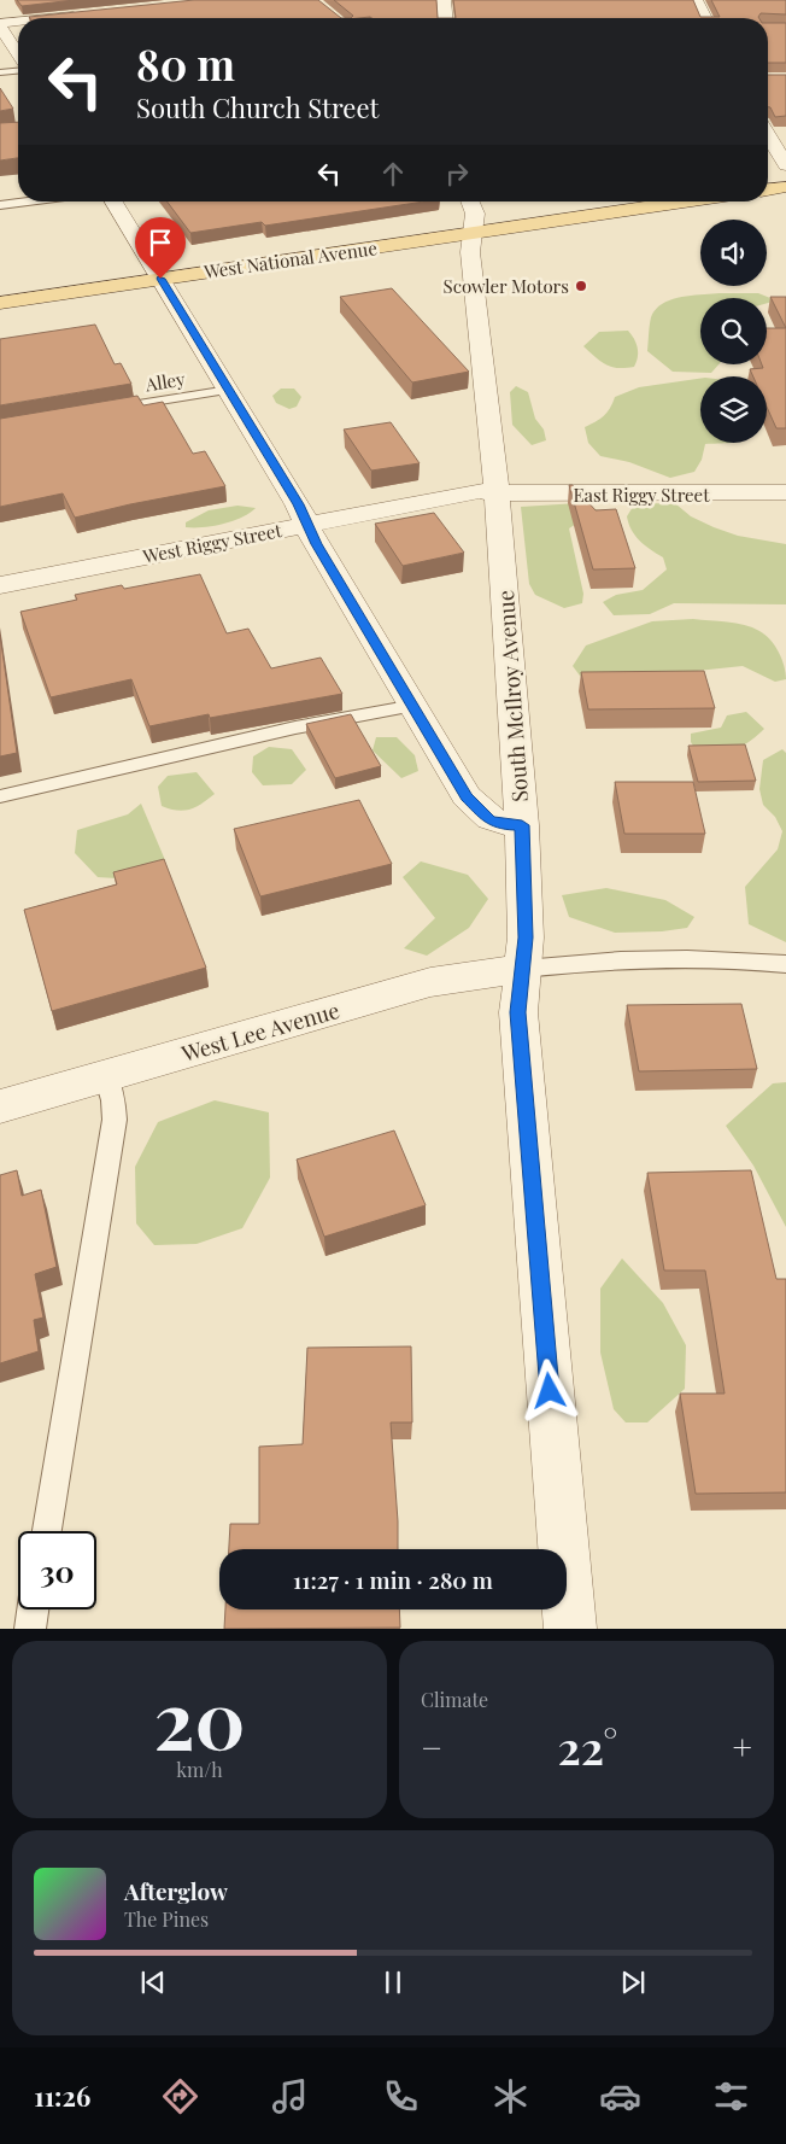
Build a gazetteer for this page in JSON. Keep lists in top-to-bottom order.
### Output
{
  "streets": {
    "main road": ["West National Avenue"],
    "street": [
      "East Riggy Street",
      "West Riggy Street",
      "South McIlroy Avenue",
      "West Lee Avenue"
    ],
    "lane": ["Alley"]
  },
  "crossings": [
    ["West National Avenue", "South McIlroy Avenue"],
    ["East Riggy Street", "West Riggy Street"],
    ["East Riggy Street", "South McIlroy Avenue"],
    ["West Riggy Street", "South McIlroy Avenue"],
    ["South McIlroy Avenue", "West Lee Avenue"]
  ],
  "places": ["Scowler Motors"],
  "page": {
    "turn": ["80 m", "South Church Street"],
    "limit": "30",
    "trip": "11:27 · 1 min · 280 m",
    "tile": [
      ["20", "km/h"],
      "Climate"
    ],
    "heat": ["−", "22°", "+"],
    "song": ["Afterglow", "The Pines"],
    "tabs": "11:26"
  }
}
